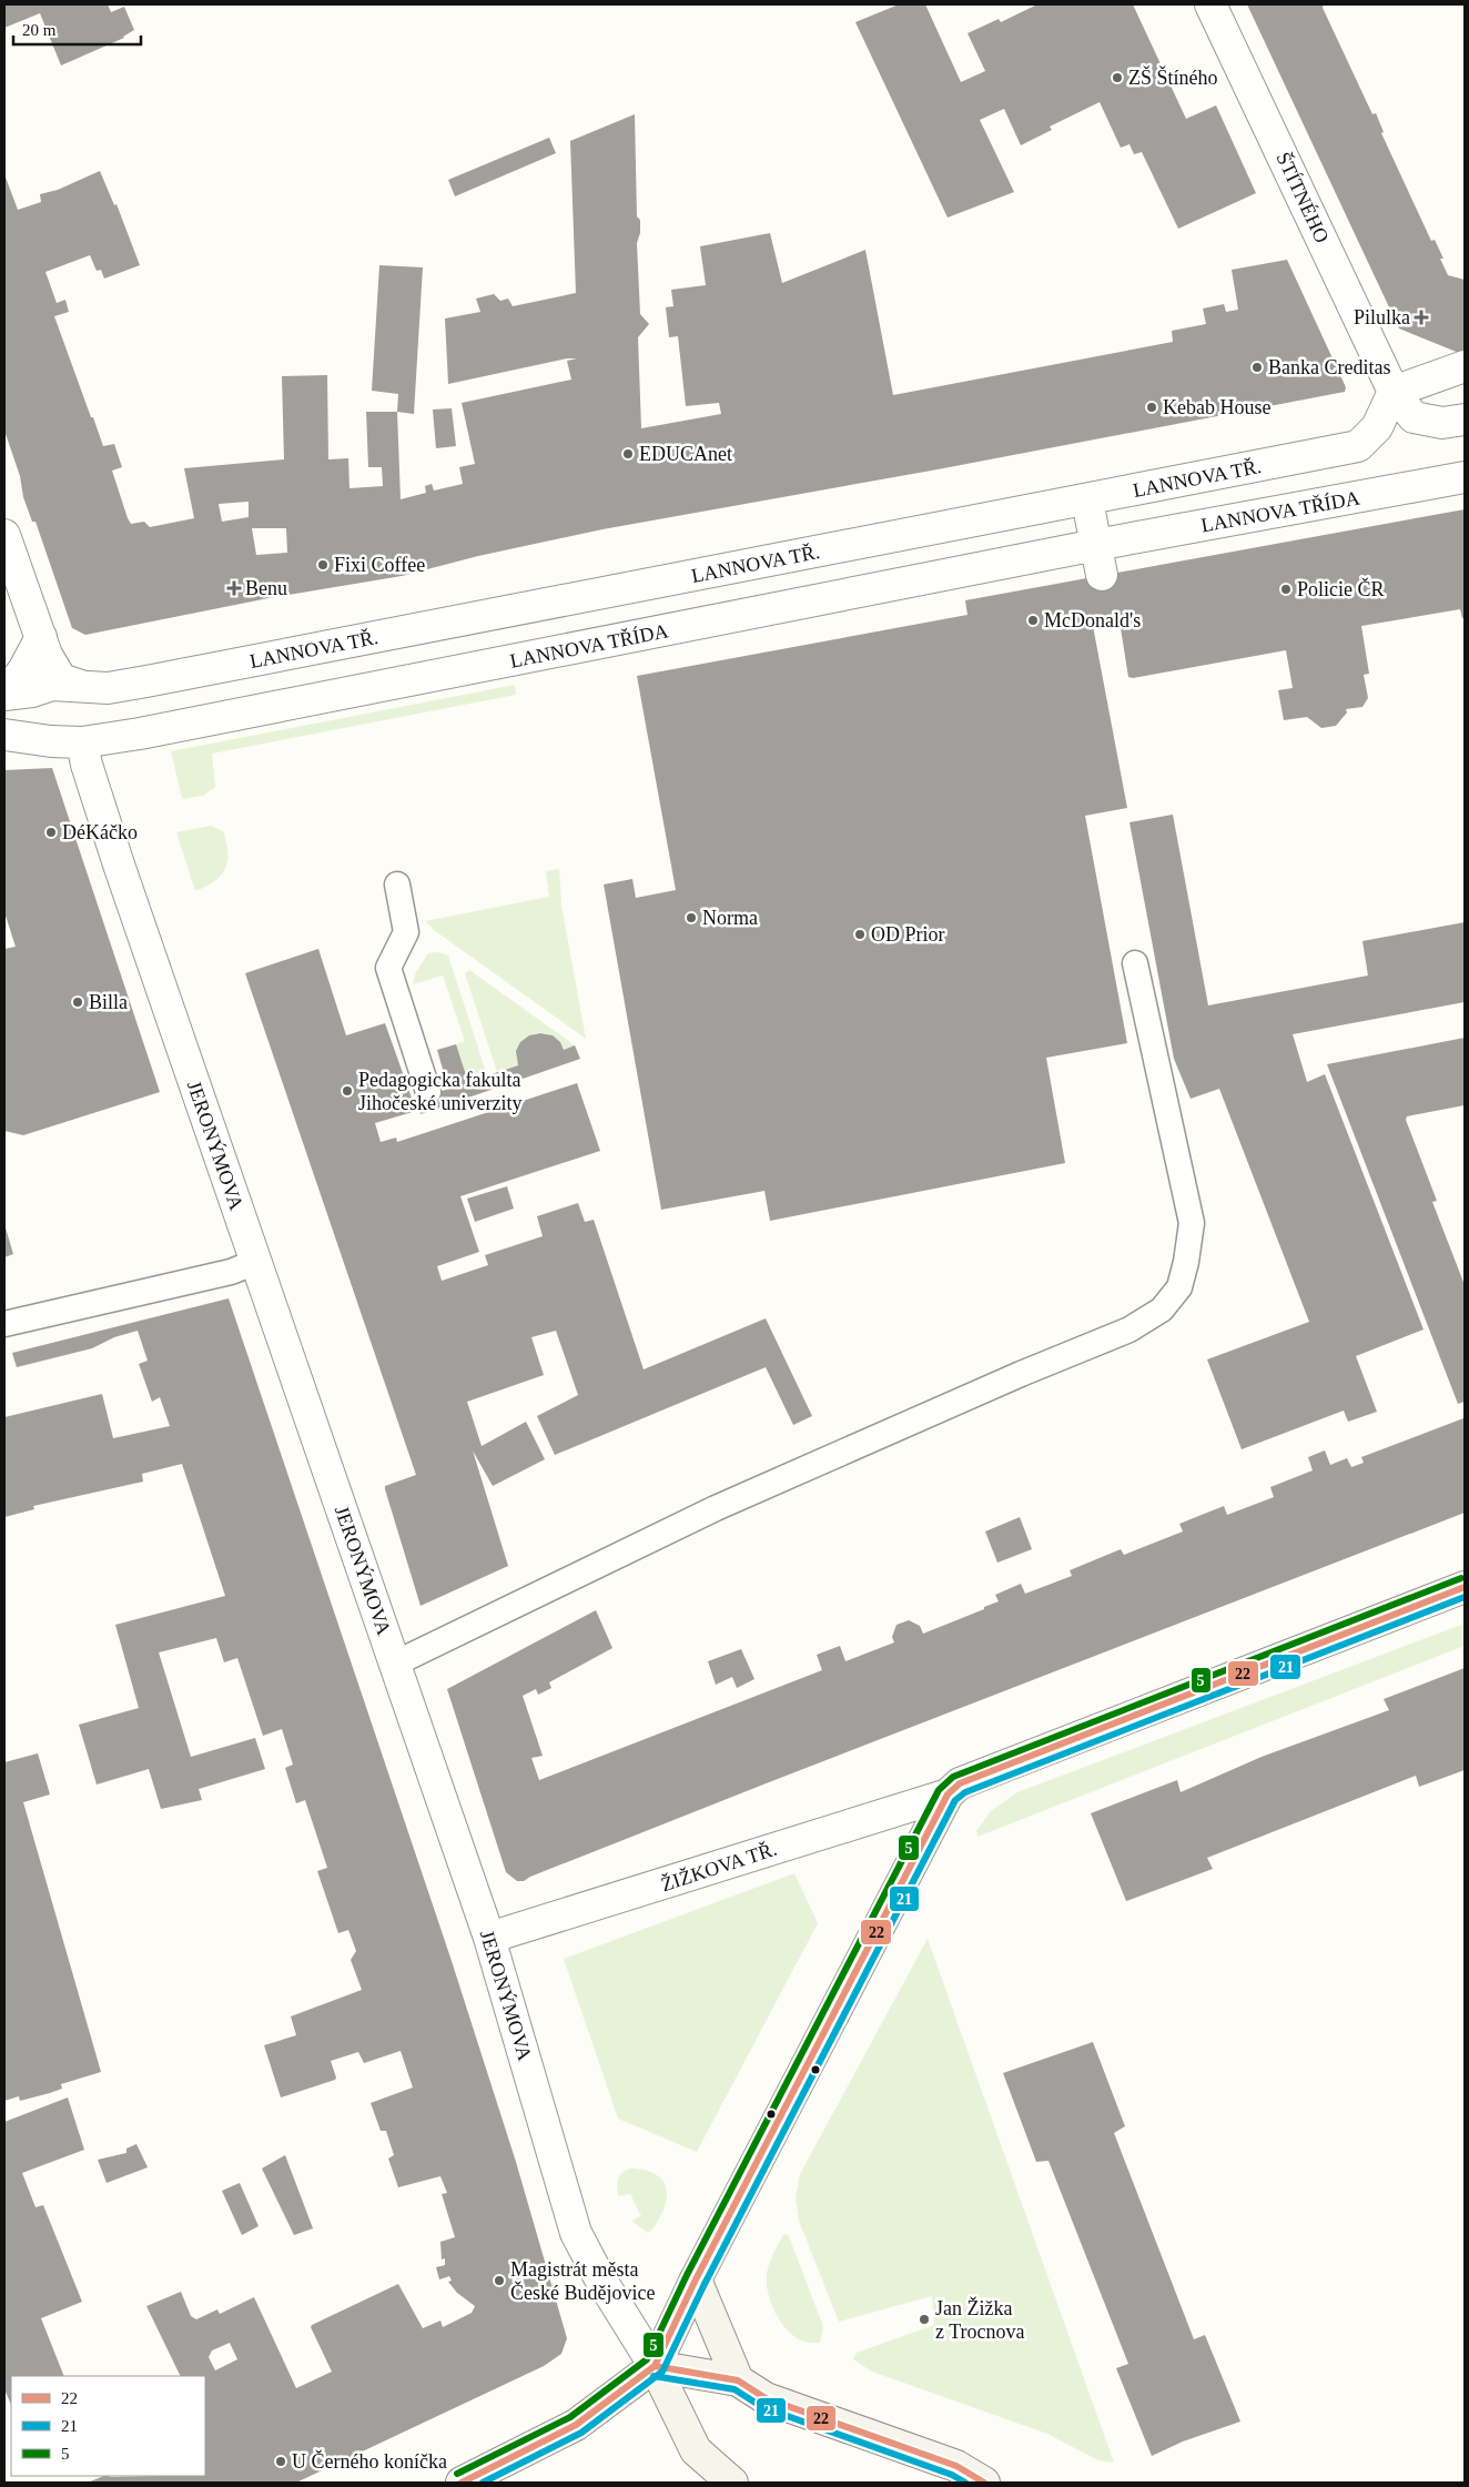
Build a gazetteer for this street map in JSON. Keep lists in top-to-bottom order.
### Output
{
  "streets": {
    "street": [
      "ŠTÍTNÉHO",
      "LANNOVA TŘ.",
      "LANNOVA TŘÍDA",
      "JERONÝMOVA",
      "ŽIŽKOVA TŘ."
    ]
  },
  "crossings": [
    ["ŠTÍTNÉHO", "LANNOVA TŘ."],
    ["LANNOVA TŘÍDA", "JERONÝMOVA"],
    ["JERONÝMOVA", "ŽIŽKOVA TŘ."]
  ],
  "places": {
    "other": [
      "ZŠ Štíného",
      "Banka Creditas",
      "Kebab House",
      "EDUCAnet",
      "Fixi Coffee",
      "Policie ČR",
      "McDonald's",
      "DéKáčko",
      "Norma",
      "OD Prior",
      "Billa",
      "Pedagogicka fakulta Jihočeské univerzity",
      "Magistrát města České Budějovice",
      "Jan Žižka z Trocnova",
      "U Černého koníčka"
    ],
    "health": ["Pilulka", "Benu"]
  },
  "lines": ["transit line 5", "transit line 22", "transit line 21"],
  "legend": ["22", "21", "5"],
  "scale_bar": "20 m"
}
